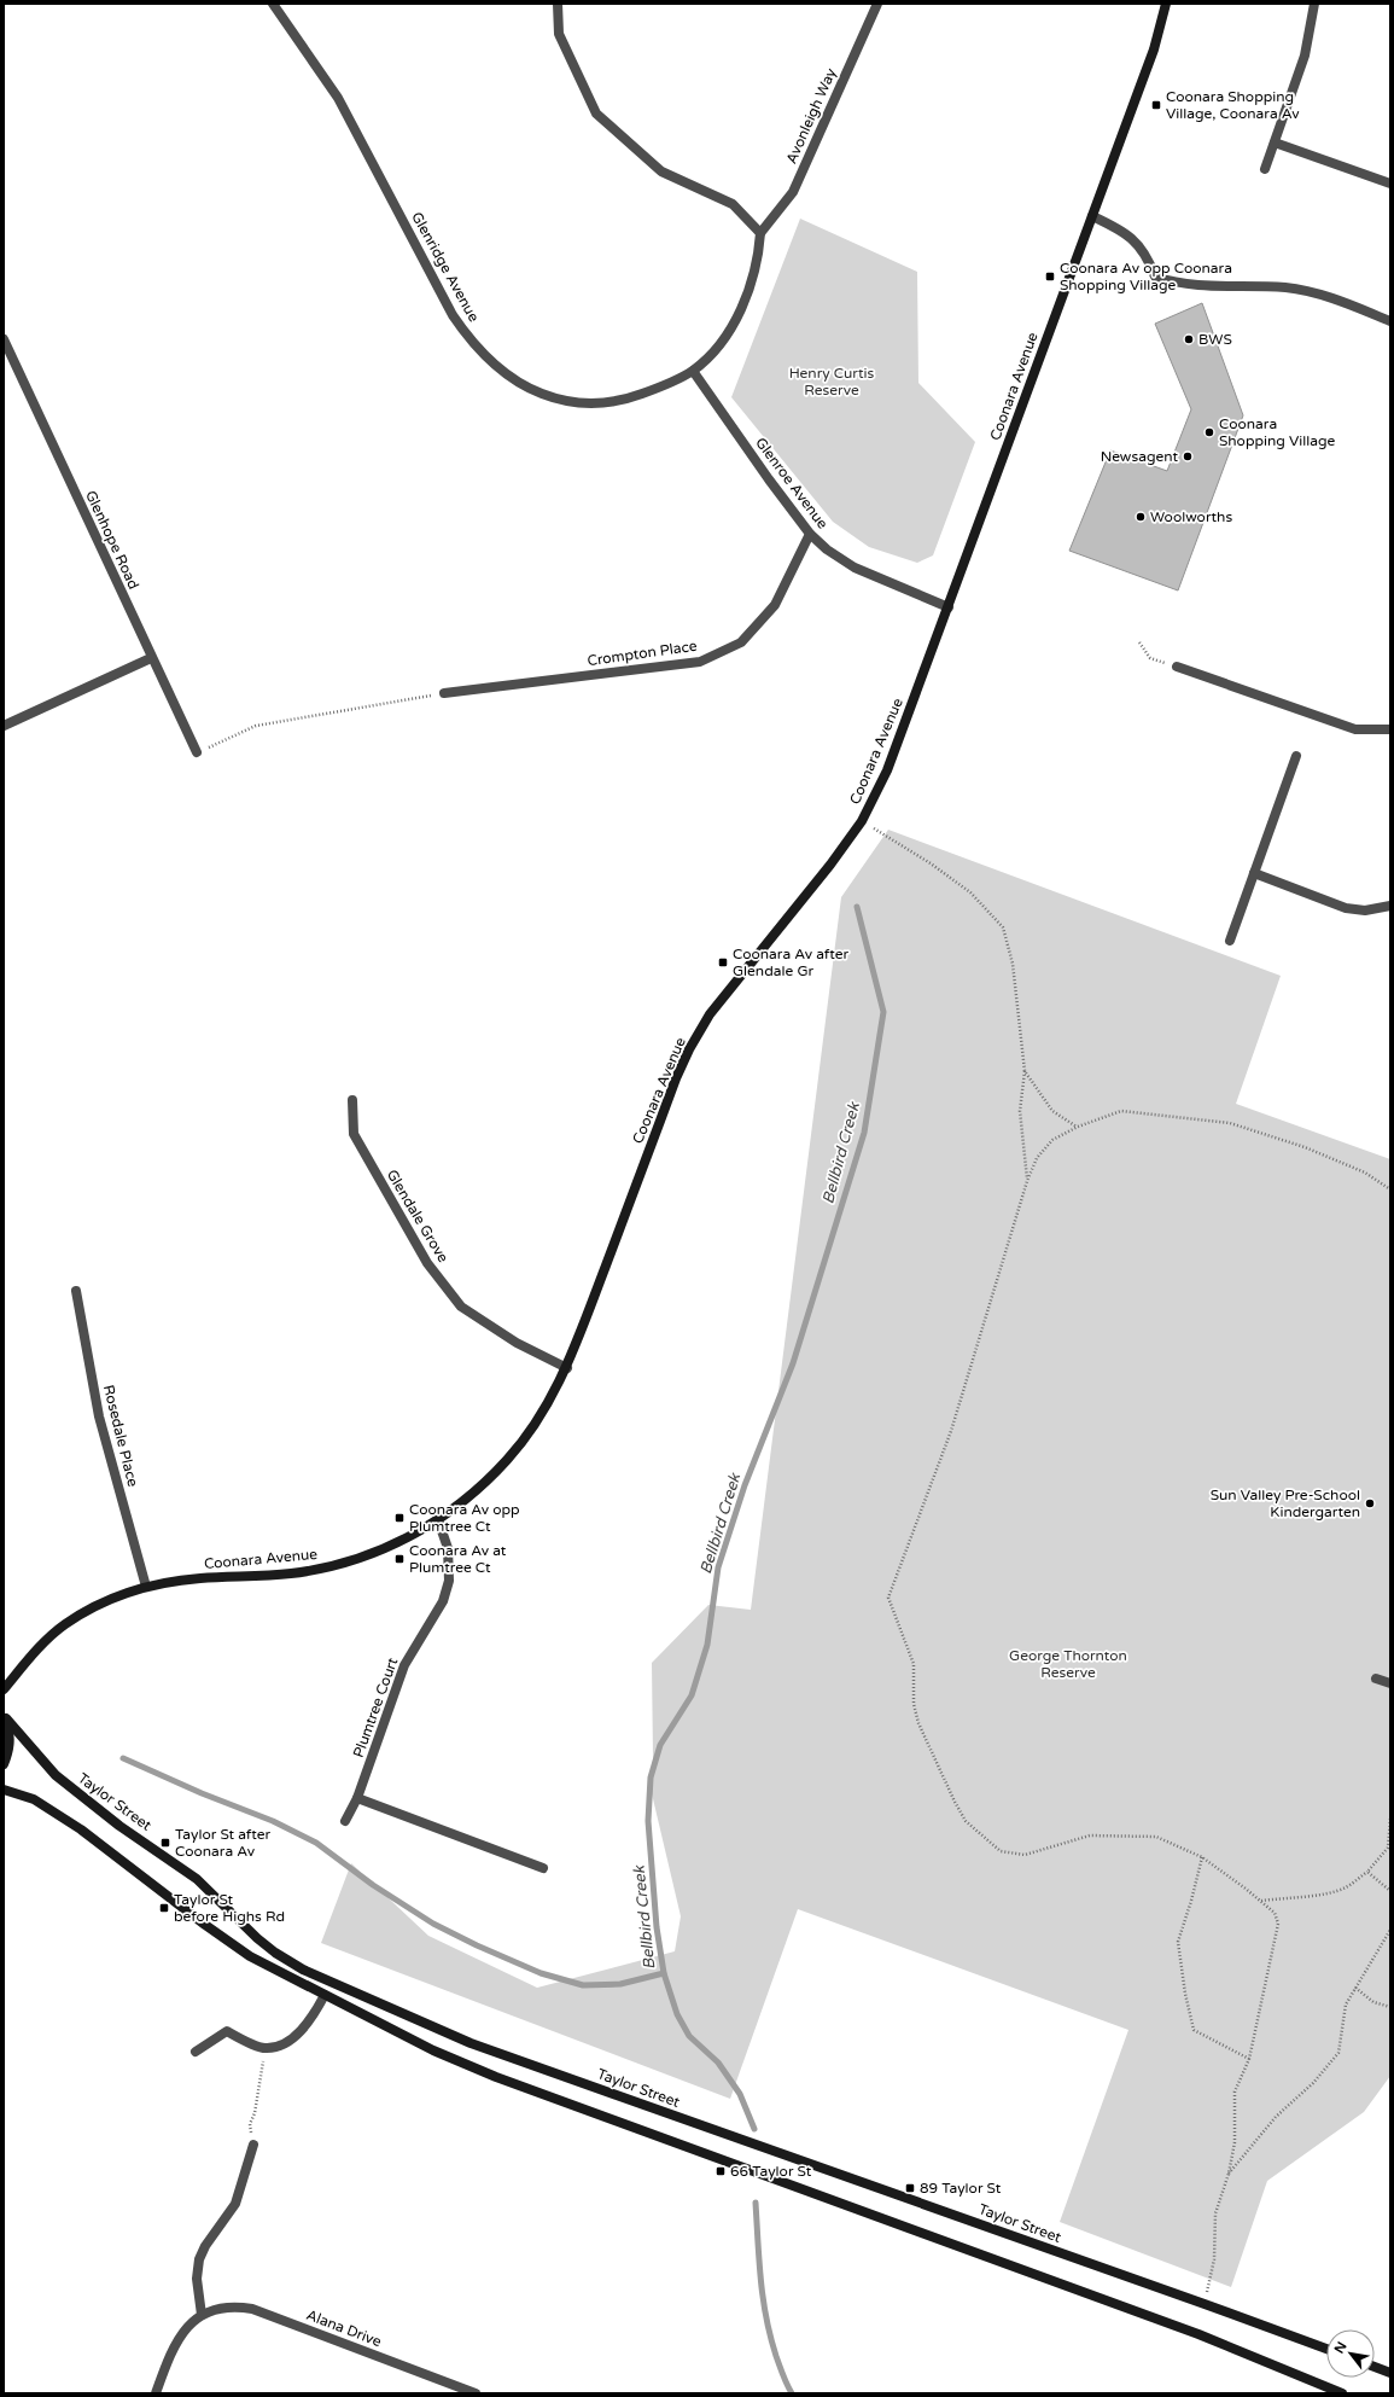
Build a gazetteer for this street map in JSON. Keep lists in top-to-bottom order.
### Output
{
  "streets": {
    "street": [
      "Avonleigh Way",
      "Glenridge Avenue",
      "Coonara Avenue",
      "Glenroe Avenue",
      "Glenhope Road",
      "Crompton Place",
      "Glendale Grove",
      "Rosedale Place",
      "Plumtree Court",
      "Taylor Street",
      "Alana Drive"
    ]
  },
  "crossings": [
    ["Avonleigh Way", "Glenridge Avenue"],
    ["Glenridge Avenue", "Glenroe Avenue"],
    ["Coonara Avenue", "Glenroe Avenue"],
    ["Coonara Avenue", "Glendale Grove"],
    ["Coonara Avenue", "Rosedale Place"],
    ["Coonara Avenue", "Plumtree Court"],
    ["Glenroe Avenue", "Crompton Place"]
  ],
  "water": ["Bellbird Creek"],
  "parks": ["Henry Curtis Reserve", "George Thornton Reserve"],
  "places": {
    "transit": [
      "Coonara Shopping Village, Coonara Av",
      "Coonara Av opp Coonara Shopping Village",
      "Coonara Av after Glendale Gr",
      "Coonara Av opp Plumtree Ct",
      "Coonara Av at Plumtree Ct",
      "Taylor St after Coonara Av",
      "Taylor St before Highs Rd",
      "66 Taylor St",
      "89 Taylor St"
    ],
    "other": [
      "BWS",
      "Coonara Shopping Village",
      "Newsagent",
      "Woolworths",
      "Sun Valley Pre-School Kindergarten"
    ]
  },
  "north": "top left"
}
